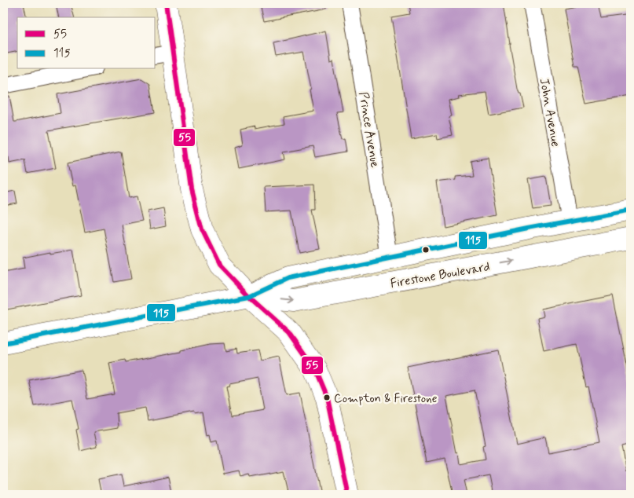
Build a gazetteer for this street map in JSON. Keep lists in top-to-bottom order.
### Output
{
  "streets": {
    "main road": ["Firestone Boulevard"],
    "street": ["John Avenue", "Prince Avenue"]
  },
  "crossings": [
    ["John Avenue", "Firestone Boulevard"],
    ["Prince Avenue", "Firestone Boulevard"]
  ],
  "places": ["Compton & Firestone"],
  "lines": ["transit line 55", "transit line 115"],
  "legend": ["55", "115"]
}
